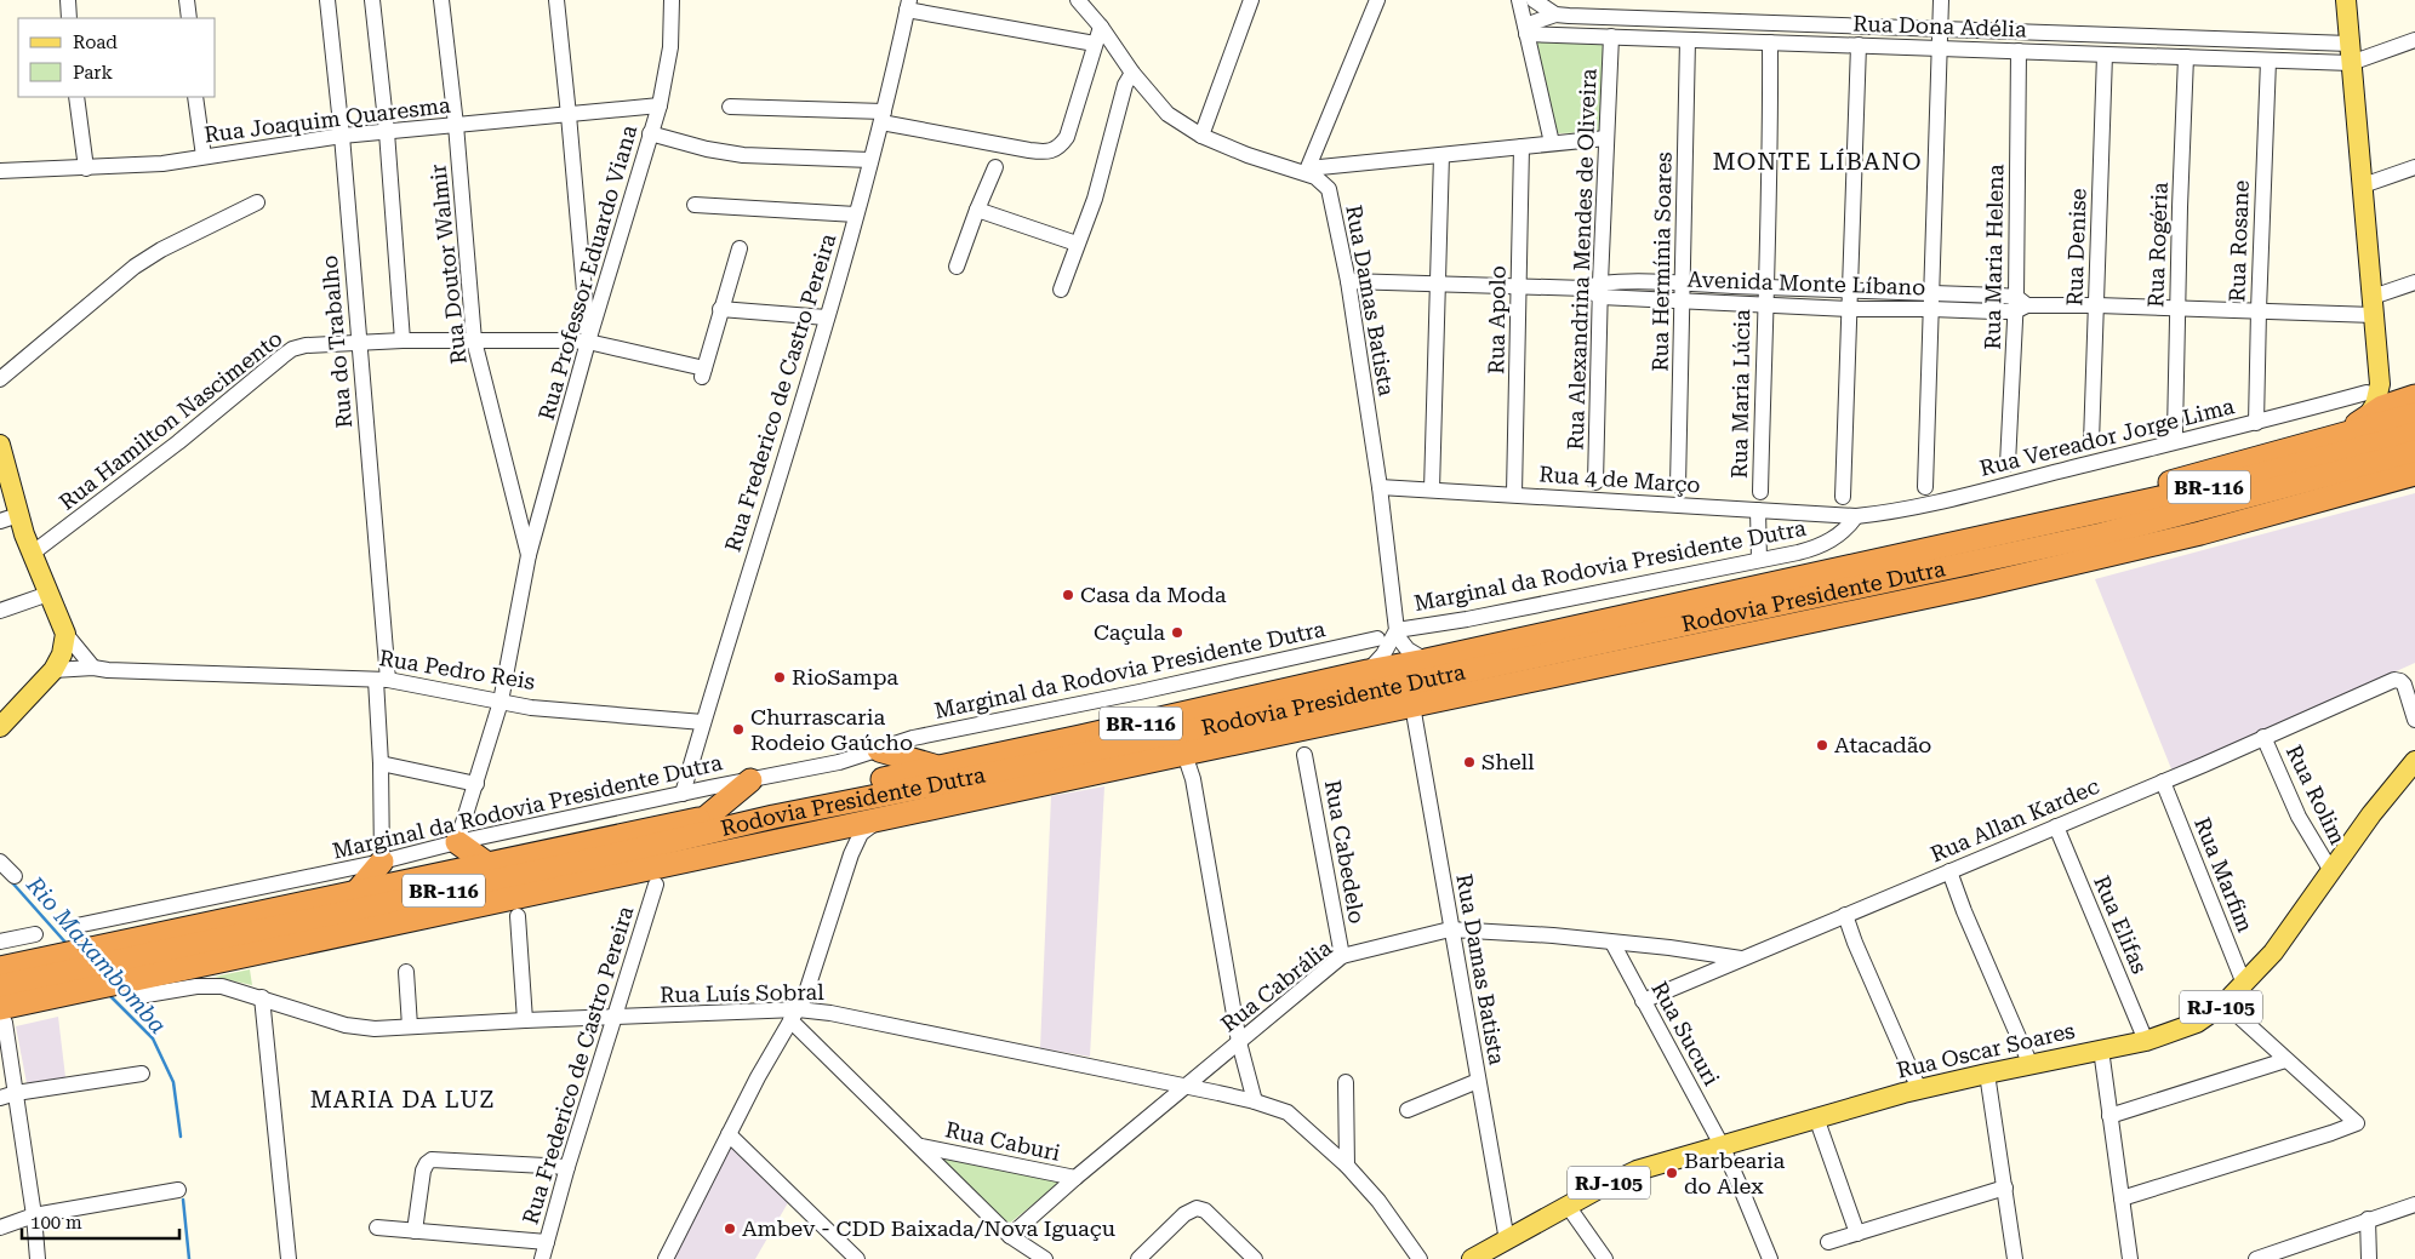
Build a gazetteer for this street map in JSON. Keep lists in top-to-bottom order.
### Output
{
  "streets": {
    "highway": ["BR-116", "Rodovia Presidente Dutra"],
    "main road": ["RJ-105", "Rua Oscar Soares"],
    "street": [
      "Rua Dona Adélia",
      "Rua Joaquim Quaresma",
      "Rua Rosane",
      "Rua Rogéria",
      "Rua Denise",
      "Rua Maria Helena",
      "Rua Alexandrina Mendes de Oliveira",
      "Rua Hermínia Soares",
      "Rua Doutor Walmir",
      "Rua Professor Eduardo Viana",
      "Avenida Monte Líbano",
      "Rua Damas Batista",
      "Rua Apolo",
      "Rua do Trabalho",
      "Rua Frederico de Castro Pereira",
      "Rua Maria Lúcia",
      "Rua Hamilton Nascimento",
      "Rua Vereador Jorge Lima",
      "Rua 4 de Março",
      "Marginal da Rodovia Presidente Dutra",
      "Rua Pedro Reis",
      "Rua Rolim",
      "Rua Allan Kardec",
      "Rua Cabedelo",
      "Rua Marfim",
      "Rua Elifas",
      "Rua Cabrália",
      "Rua Luís Sobral",
      "Rua Sucuri",
      "Rua Caburi"
    ]
  },
  "crossings": [
    ["Rua Dona Adélia", "Rua Rosane"],
    ["Rua Dona Adélia", "Rua Rogéria"],
    ["Rua Dona Adélia", "Rua Denise"],
    ["Rua Dona Adélia", "Rua Maria Helena"],
    ["Rua Dona Adélia", "Rua Alexandrina Mendes de Oliveira"],
    ["Rua Dona Adélia", "Rua Hermínia Soares"],
    ["Rua Dona Adélia", "Rua Maria Lúcia"],
    ["Rua Joaquim Quaresma", "Rua Doutor Walmir"],
    ["Rua Joaquim Quaresma", "Rua Professor Eduardo Viana"],
    ["Rua Joaquim Quaresma", "Rua do Trabalho"],
    ["Rua Rosane", "Avenida Monte Líbano"],
    ["Rua Rosane", "Rua Vereador Jorge Lima"],
    ["Rua Rogéria", "Avenida Monte Líbano"],
    ["Rua Denise", "Avenida Monte Líbano"],
    ["Rua Maria Helena", "Avenida Monte Líbano"],
    ["Rua Alexandrina Mendes de Oliveira", "Avenida Monte Líbano"],
    ["Rua Hermínia Soares", "Avenida Monte Líbano"],
    ["Rua Doutor Walmir", "Rua Professor Eduardo Viana"],
    ["Rua Doutor Walmir", "Rua Hamilton Nascimento"],
    ["Rua Professor Eduardo Viana", "Rua Hamilton Nascimento"],
    ["Rua Professor Eduardo Viana", "Marginal da Rodovia Presidente Dutra"],
    ["Rua Professor Eduardo Viana", "Rua Pedro Reis"],
    ["Avenida Monte Líbano", "Rua Damas Batista"],
    ["Avenida Monte Líbano", "Rua Apolo"],
    ["Avenida Monte Líbano", "Rua Maria Lúcia"],
    ["Rua Damas Batista", "Rua 4 de Março"],
    ["Rua Damas Batista", "BR-116"],
    ["Rua Damas Batista", "Marginal da Rodovia Presidente Dutra"],
    ["Rua Damas Batista", "Rua Cabrália"],
    ["Rua Damas Batista", "Rua Oscar Soares"],
    ["Rua Apolo", "Rua 4 de Março"],
    ["Rua do Trabalho", "Rua Hamilton Nascimento"],
    ["Rua do Trabalho", "Marginal da Rodovia Presidente Dutra"],
    ["Rua do Trabalho", "Rua Pedro Reis"],
    ["Rua Frederico de Castro Pereira", "Marginal da Rodovia Presidente Dutra"],
    ["Rua Frederico de Castro Pereira", "Rua Pedro Reis"],
    ["Rua Frederico de Castro Pereira", "Rua Luís Sobral"],
    ["Rua Maria Lúcia", "Rua 4 de Março"],
    ["Rua Maria Lúcia", "Marginal da Rodovia Presidente Dutra"],
    ["Rua Vereador Jorge Lima", "Rua 4 de Março"],
    ["Rua Vereador Jorge Lima", "Marginal da Rodovia Presidente Dutra"],
    ["Rua 4 de Março", "Marginal da Rodovia Presidente Dutra"],
    ["BR-116", "Rodovia Presidente Dutra"],
    ["Rua Rolim", "Rua Allan Kardec"],
    ["Rua Rolim", "Rua Oscar Soares"],
    ["Rua Allan Kardec", "Rua Marfim"],
    ["Rua Allan Kardec", "Rua Elifas"],
    ["Rua Allan Kardec", "Rua Cabrália"],
    ["Rua Allan Kardec", "Rua Sucuri"],
    ["Rua Cabedelo", "Rua Cabrália"],
    ["Rua Marfim", "Rua Oscar Soares"],
    ["Rua Elifas", "Rua Oscar Soares"],
    ["Rua Cabrália", "Rua Luís Sobral"],
    ["Rua Cabrália", "Rua Sucuri"],
    ["Rua Cabrália", "Rua Caburi"],
    ["Rua Sucuri", "Rua Oscar Soares"]
  ],
  "districts": ["MONTE LÍBANO", "MARIA DA LUZ"],
  "water": ["Rio Maxambomba"],
  "places": [
    "Casa da Moda",
    "Caçula",
    "RioSampa",
    "Churrascaria Rodeio Gaúcho",
    "Atacadão",
    "Shell",
    "Barbearia do Alex",
    "Ambev - CDD Baixada/Nova Iguaçu"
  ],
  "legend": ["Road", "Park"],
  "scale_bar": "100 m"
}
